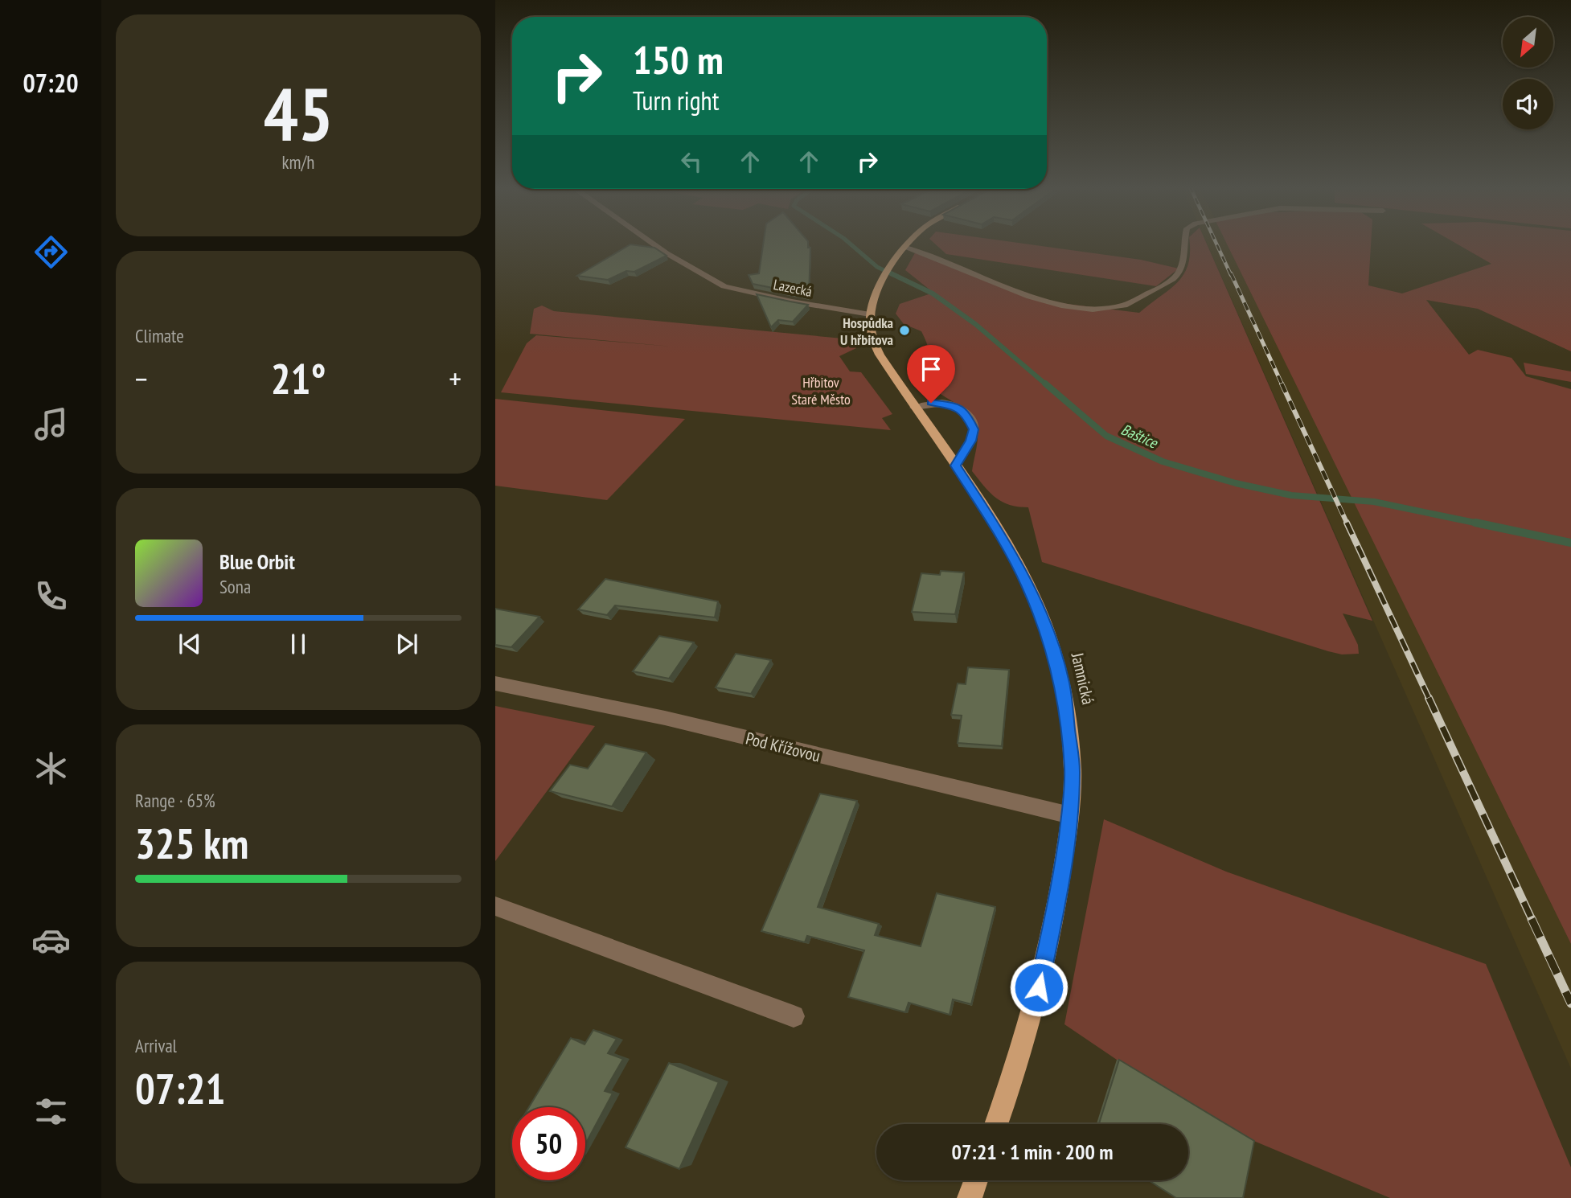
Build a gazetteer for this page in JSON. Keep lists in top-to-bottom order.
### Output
{
  "streets": {
    "main road": ["Jamnická"],
    "street": ["Lazecká", "Pod Křížovou"]
  },
  "crossings": [
    ["Lazecká", "Jamnická"],
    ["Jamnická", "Pod Křížovou"]
  ],
  "water": ["Baštice"],
  "parks": ["Hřbitov Staré Město"],
  "places": ["Hospůdka U hřbitova"],
  "north": "bottom left",
  "page": {
    "tabs": "07:20",
    "tile": [
      ["45", "km/h"],
      "Climate",
      ["Range · 65%", "325 km"],
      ["Arrival", "07:21"]
    ],
    "turn": ["150 m", "Turn right"],
    "heat": ["−", "21°", "+"],
    "song": ["Blue Orbit", "Sona"],
    "limit": "50",
    "trip": "07:21 · 1 min · 200 m"
  }
}
